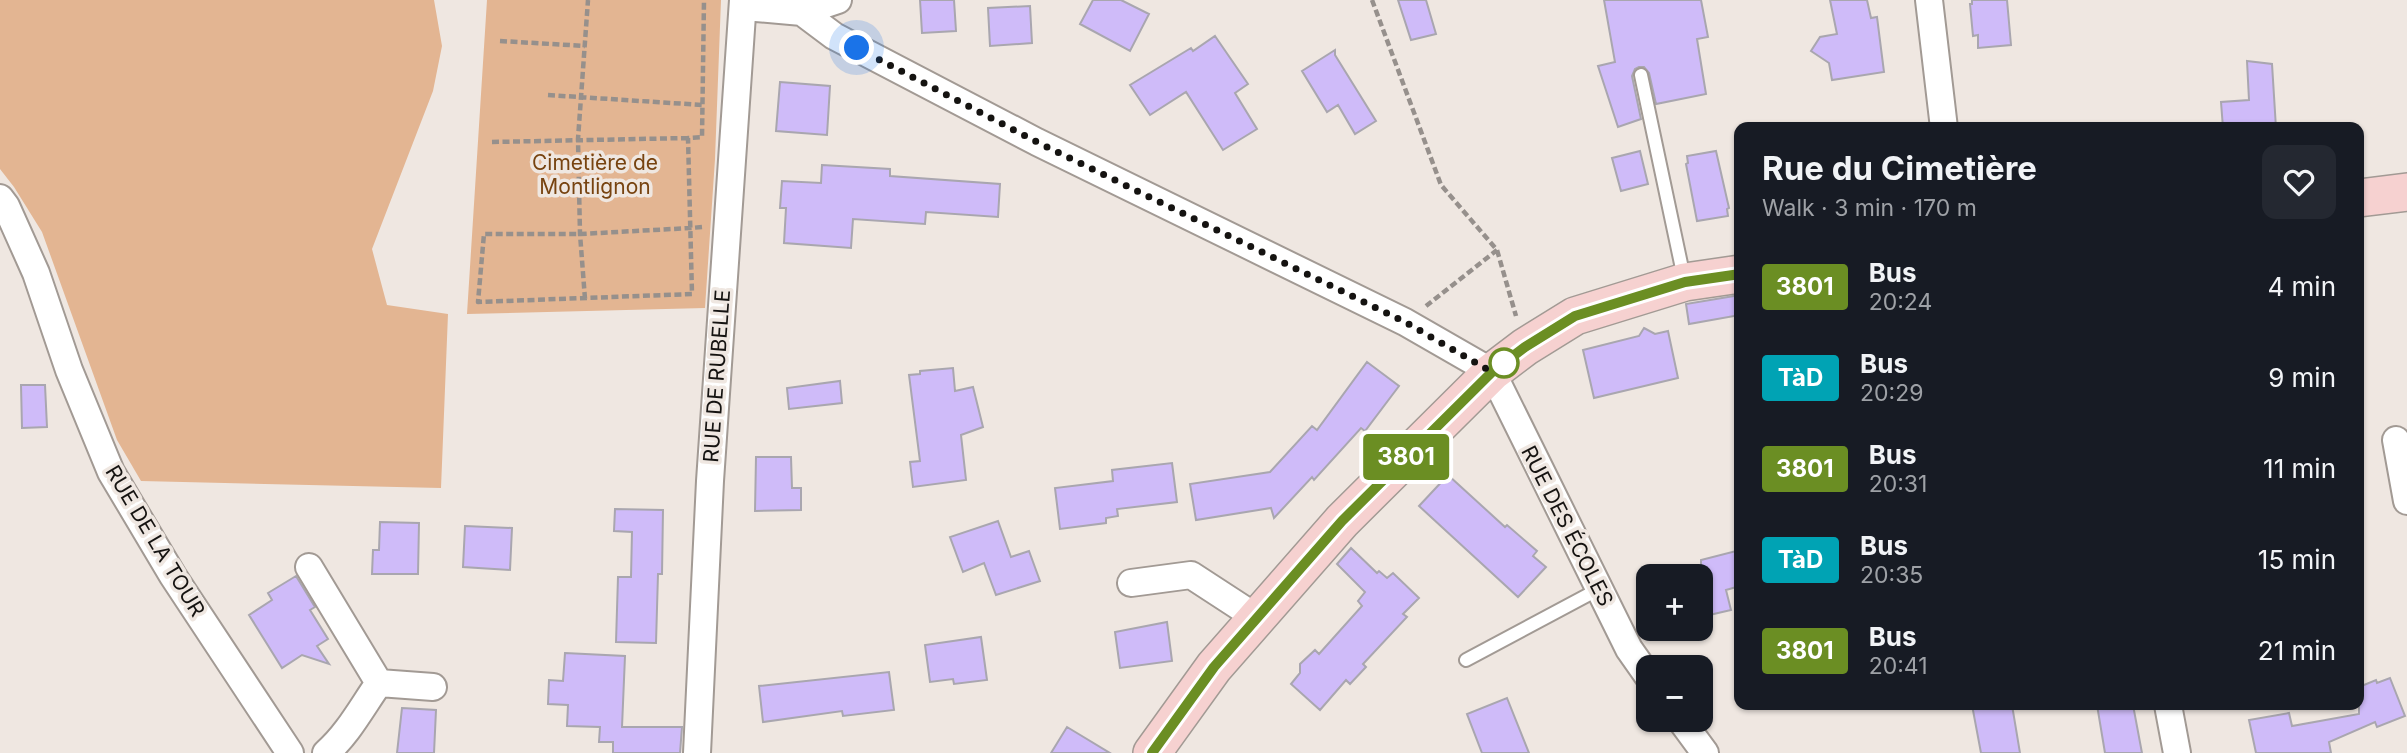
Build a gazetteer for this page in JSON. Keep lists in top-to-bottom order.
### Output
{
  "streets": {
    "street": ["RUE DE RUBELLE", "RUE DES ÉCOLES", "RUE DE LA TOUR"]
  },
  "parks": ["Cimetière de Montlignon"],
  "lines": ["bus line 3801"],
  "page": {
    "on_map": "3801",
    "heading": ["Rue du Cimetière", "Walk · 3 min · 170 m"],
    "list": [
      {
        "mark": "3801",
        "name": "Bus",
        "note": "20:24",
        "value": "4 min"
      },
      {
        "mark": "TàD",
        "name": "Bus",
        "note": "20:29",
        "value": "9 min"
      },
      {
        "mark": "3801",
        "name": "Bus",
        "note": "20:31",
        "value": "11 min"
      },
      {
        "mark": "TàD",
        "name": "Bus",
        "note": "20:35",
        "value": "15 min"
      },
      {
        "mark": "3801",
        "name": "Bus",
        "note": "20:41",
        "value": "21 min"
      }
    ],
    "map_buttons": ["+", "−"]
  }
}
